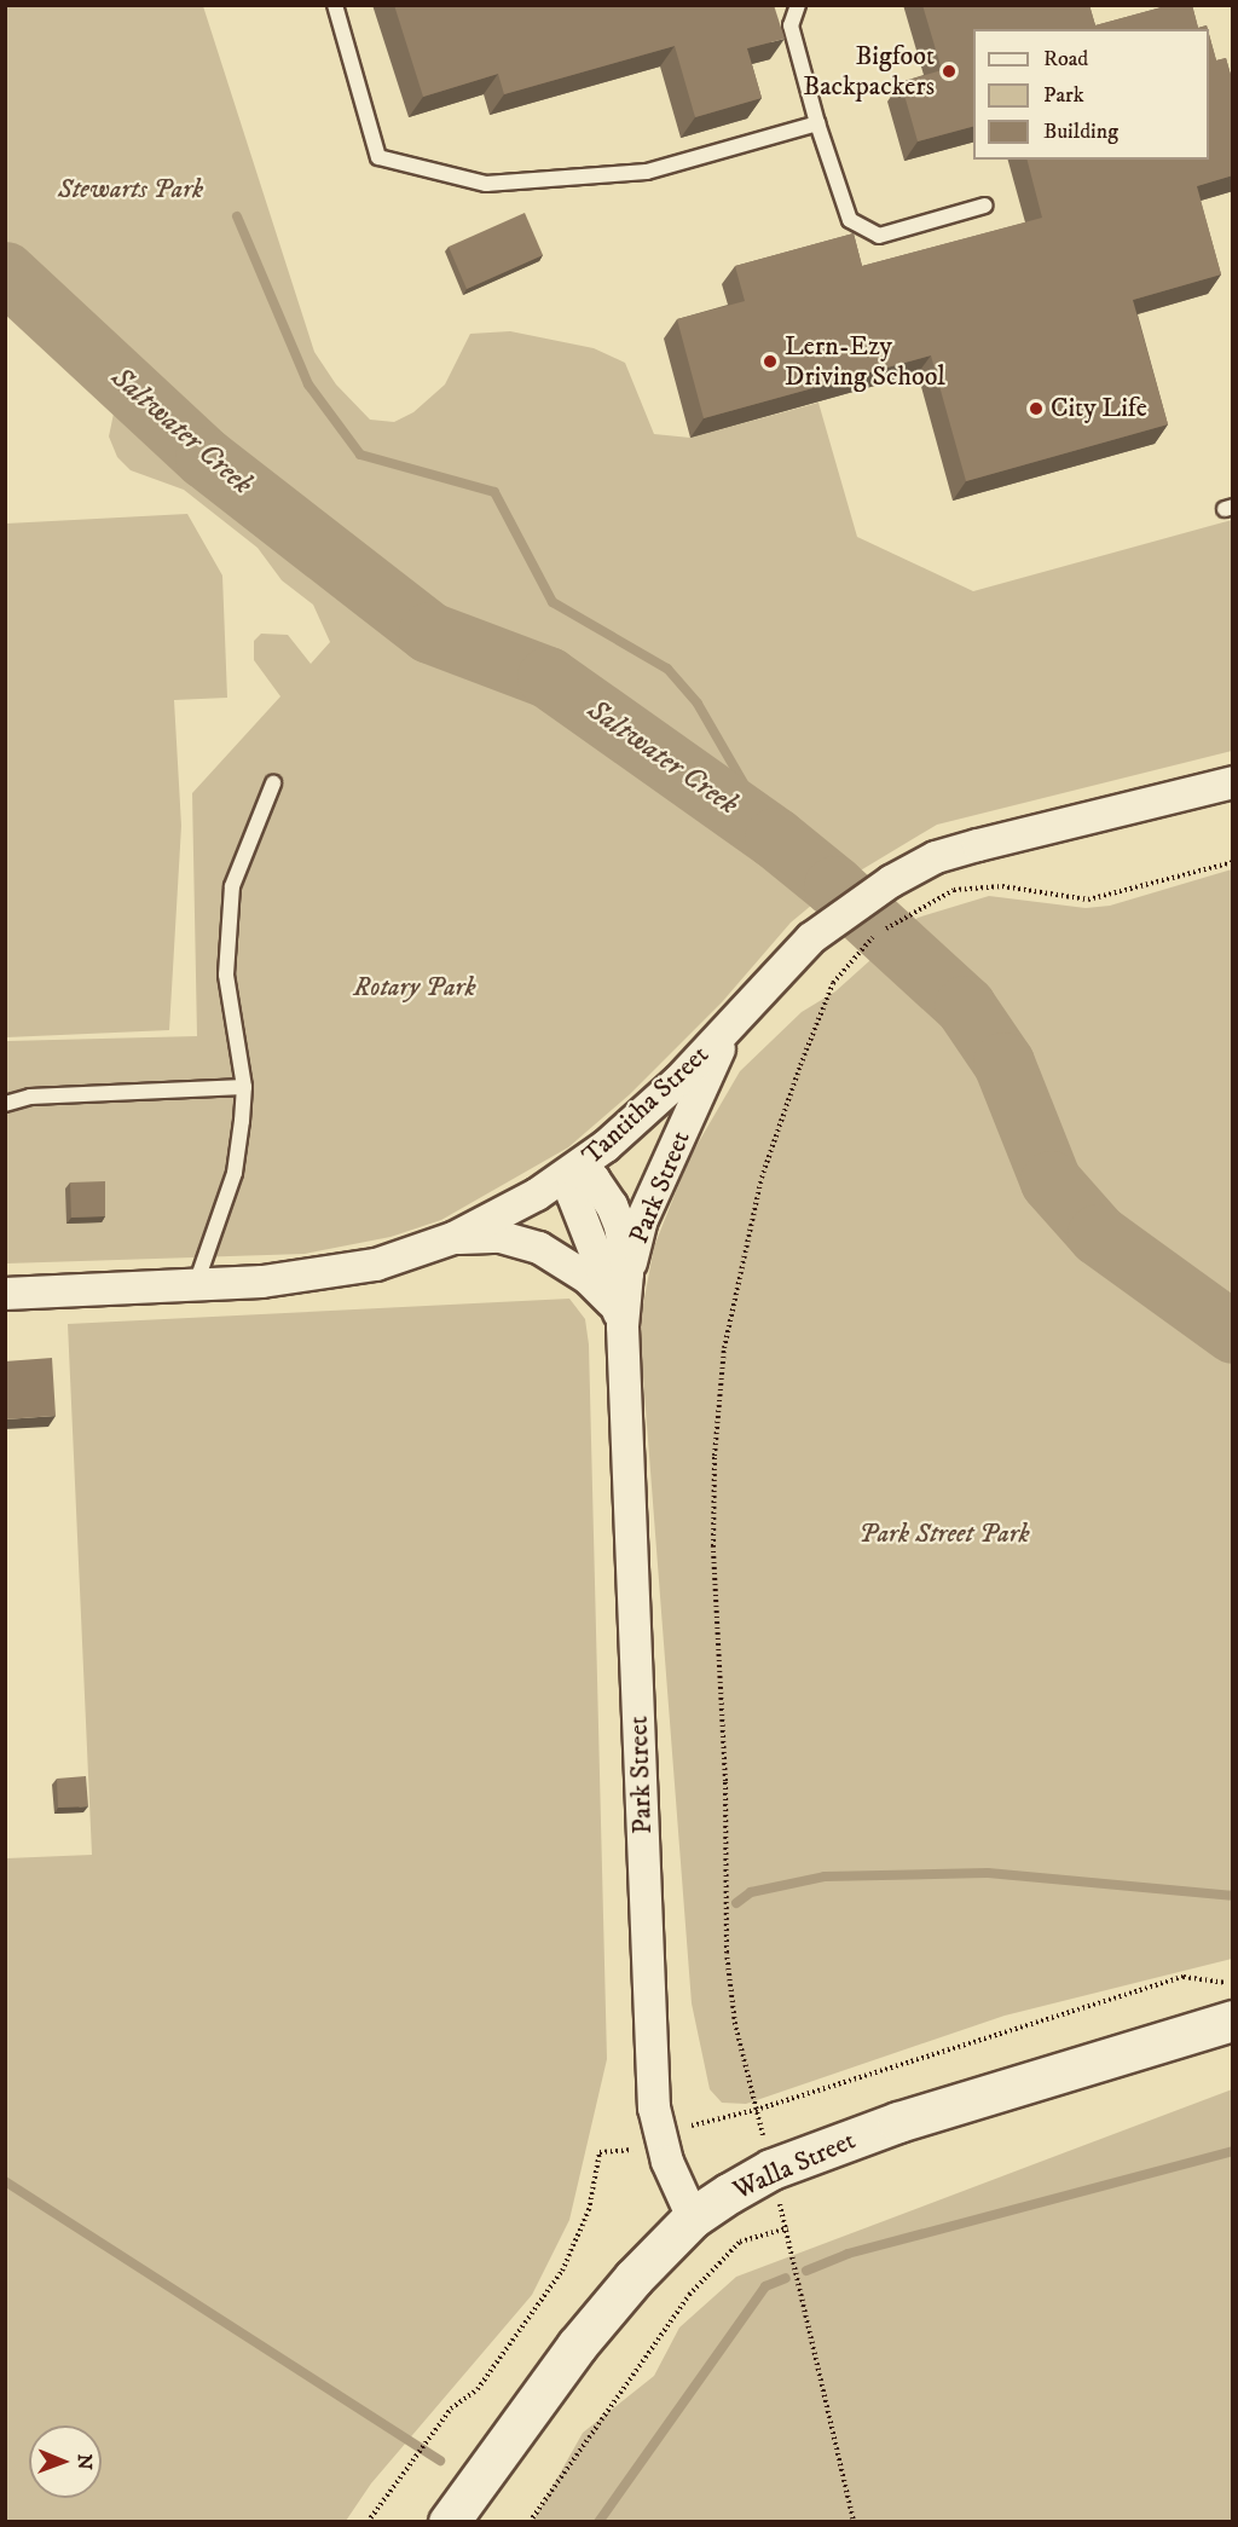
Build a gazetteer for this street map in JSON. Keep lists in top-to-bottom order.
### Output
{
  "streets": {
    "street": ["Tantitha Street", "Park Street", "Walla Street"]
  },
  "crossings": [
    ["Tantitha Street", "Park Street"],
    ["Park Street", "Walla Street"]
  ],
  "water": ["Saltwater Creek"],
  "parks": ["Stewarts Park", "Rotary Park", "Park Street Park"],
  "places": ["Bigfoot Backpackers", "Lern-Ezy Driving School", "City Life"],
  "legend": ["Road", "Park", "Building"],
  "north": "right"
}
